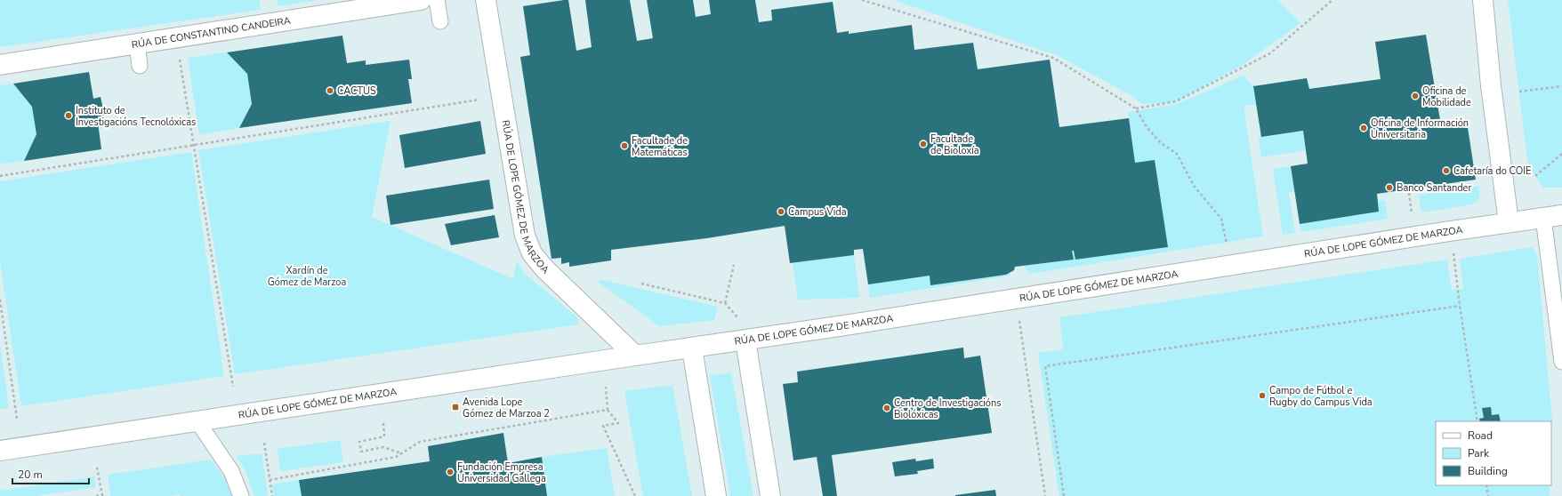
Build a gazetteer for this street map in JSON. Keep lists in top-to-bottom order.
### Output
{
  "streets": {
    "street": ["RÚA DE CONSTANTINO CANDEIRA", "RÚA DE LOPE GÓMEZ DE MARZOA"]
  },
  "parks": ["Xardín de Gómez de Marzoa"],
  "places": {
    "other": [
      "CACTUS",
      "Oficina de Mobilidade",
      "Instituto de Investigacións Tecnolóxicas",
      "Oficina de Información Universitaria",
      "Facultade de Bioloxía",
      "Facultade de Matemáticas",
      "Cafetaría do COIE",
      "Banco Santander",
      "Campus Vida",
      "Campo de Fútbol e Rugby do Campus Vida",
      "Centro de Investigacións Biolóxicas",
      "Fundación Empresa Universidad Gallega"
    ],
    "transit": ["Avenida Lope Gómez de Marzoa 2"]
  },
  "legend": ["Road", "Park", "Building"],
  "scale_bar": "20 m"
}
